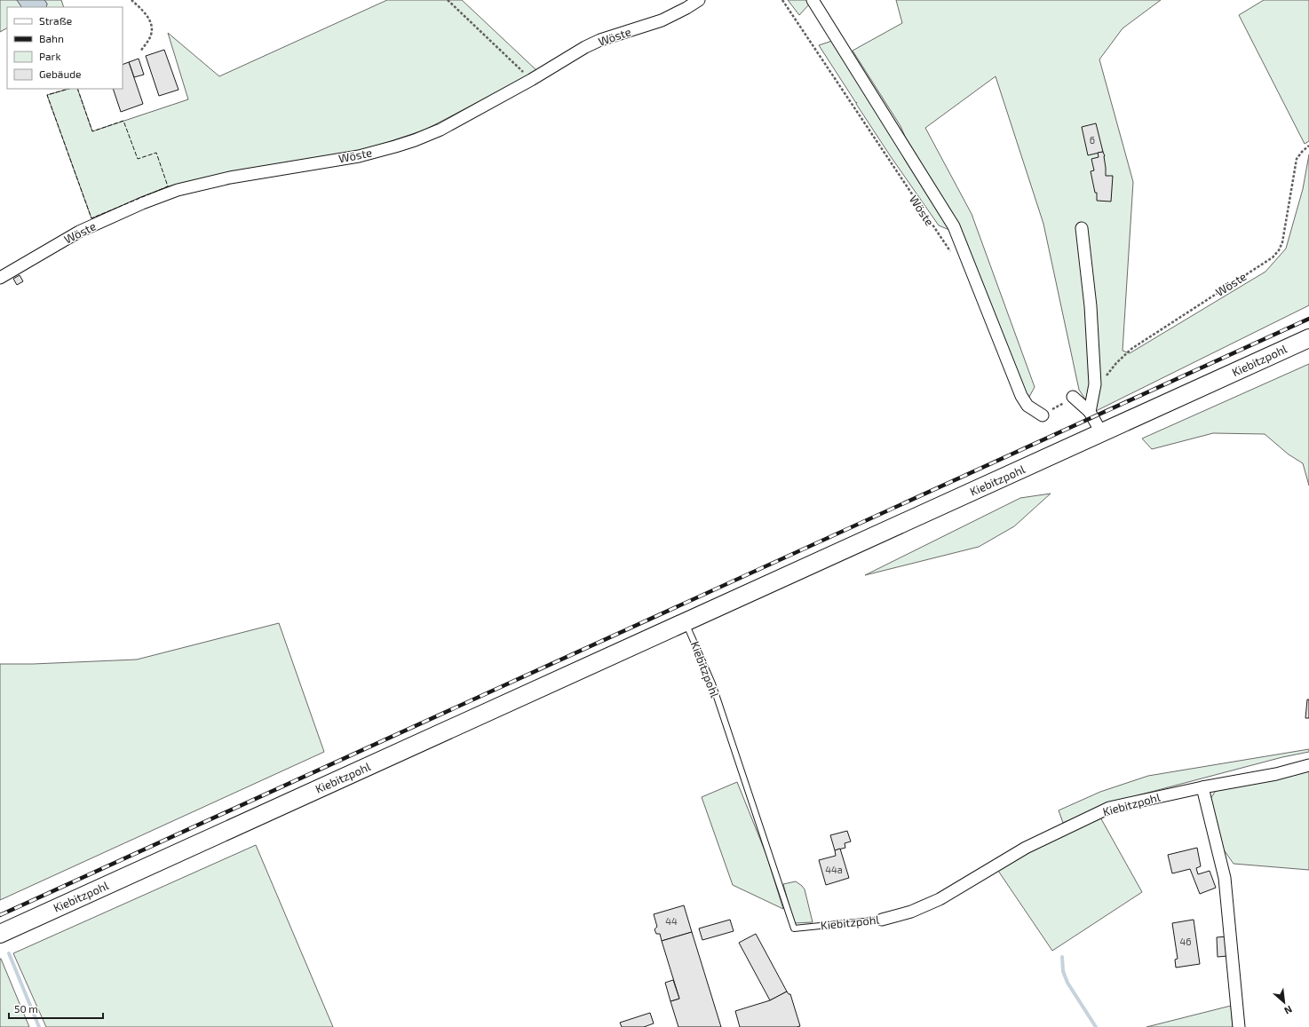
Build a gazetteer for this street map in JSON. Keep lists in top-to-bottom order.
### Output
{
  "streets": {
    "main road": ["Kiebitzpohl"],
    "street": ["Wöste"]
  },
  "house_numbers": [
    "6",
    "44a",
    "44",
    "46"
  ],
  "legend": [
    "Straße",
    "Bahn",
    "Park",
    "Gebäude"
  ],
  "scale_bar": "50 m",
  "north": "bottom right"
}
